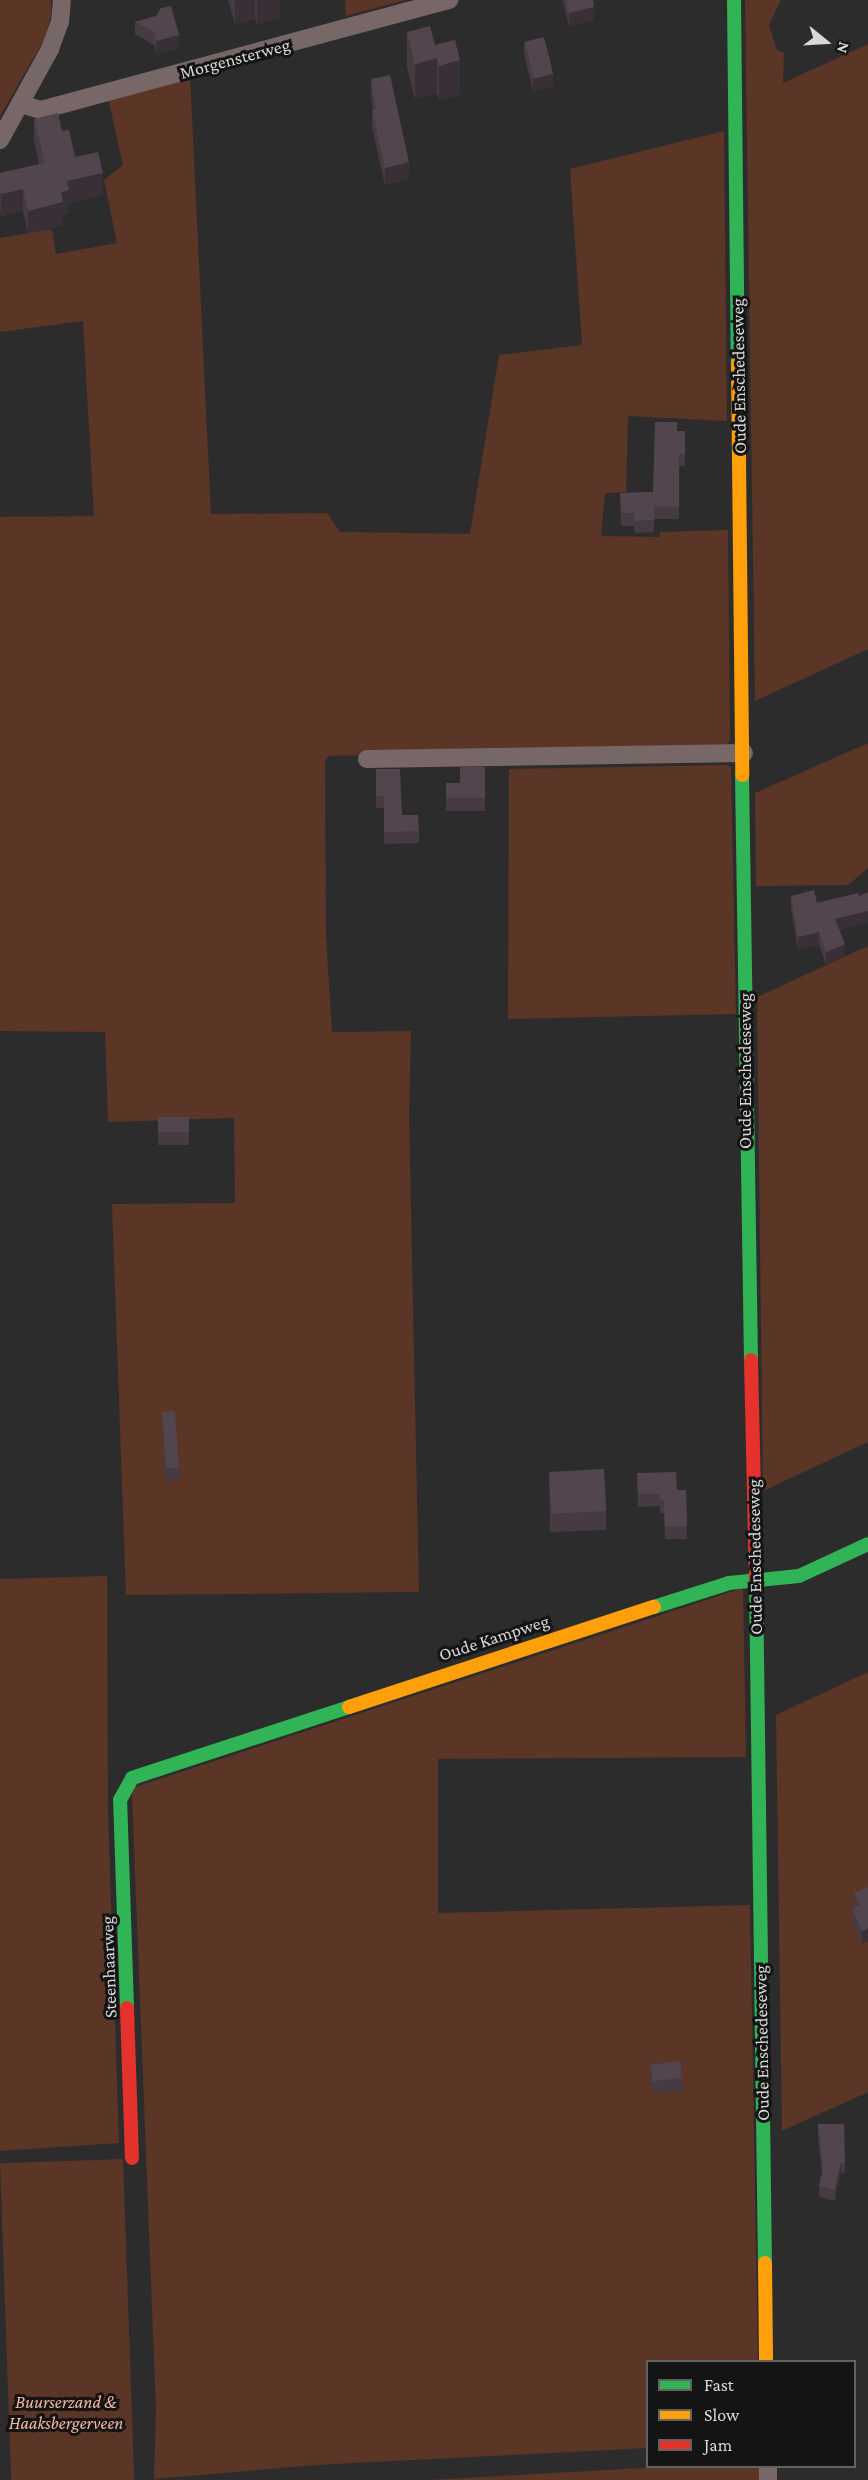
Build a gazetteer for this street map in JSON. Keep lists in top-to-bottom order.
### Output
{
  "streets": {
    "street": [
      "Morgensterweg",
      "Oude Enschedeseweg",
      "Oude Kampweg",
      "Steenhaarweg"
    ]
  },
  "crossings": [
    ["Oude Enschedeseweg", "Oude Kampweg"],
    ["Oude Kampweg", "Steenhaarweg"]
  ],
  "parks": ["Buurserzand & Haaksbergerveen"],
  "legend": ["Fast", "Slow", "Jam"],
  "north": "right"
}
